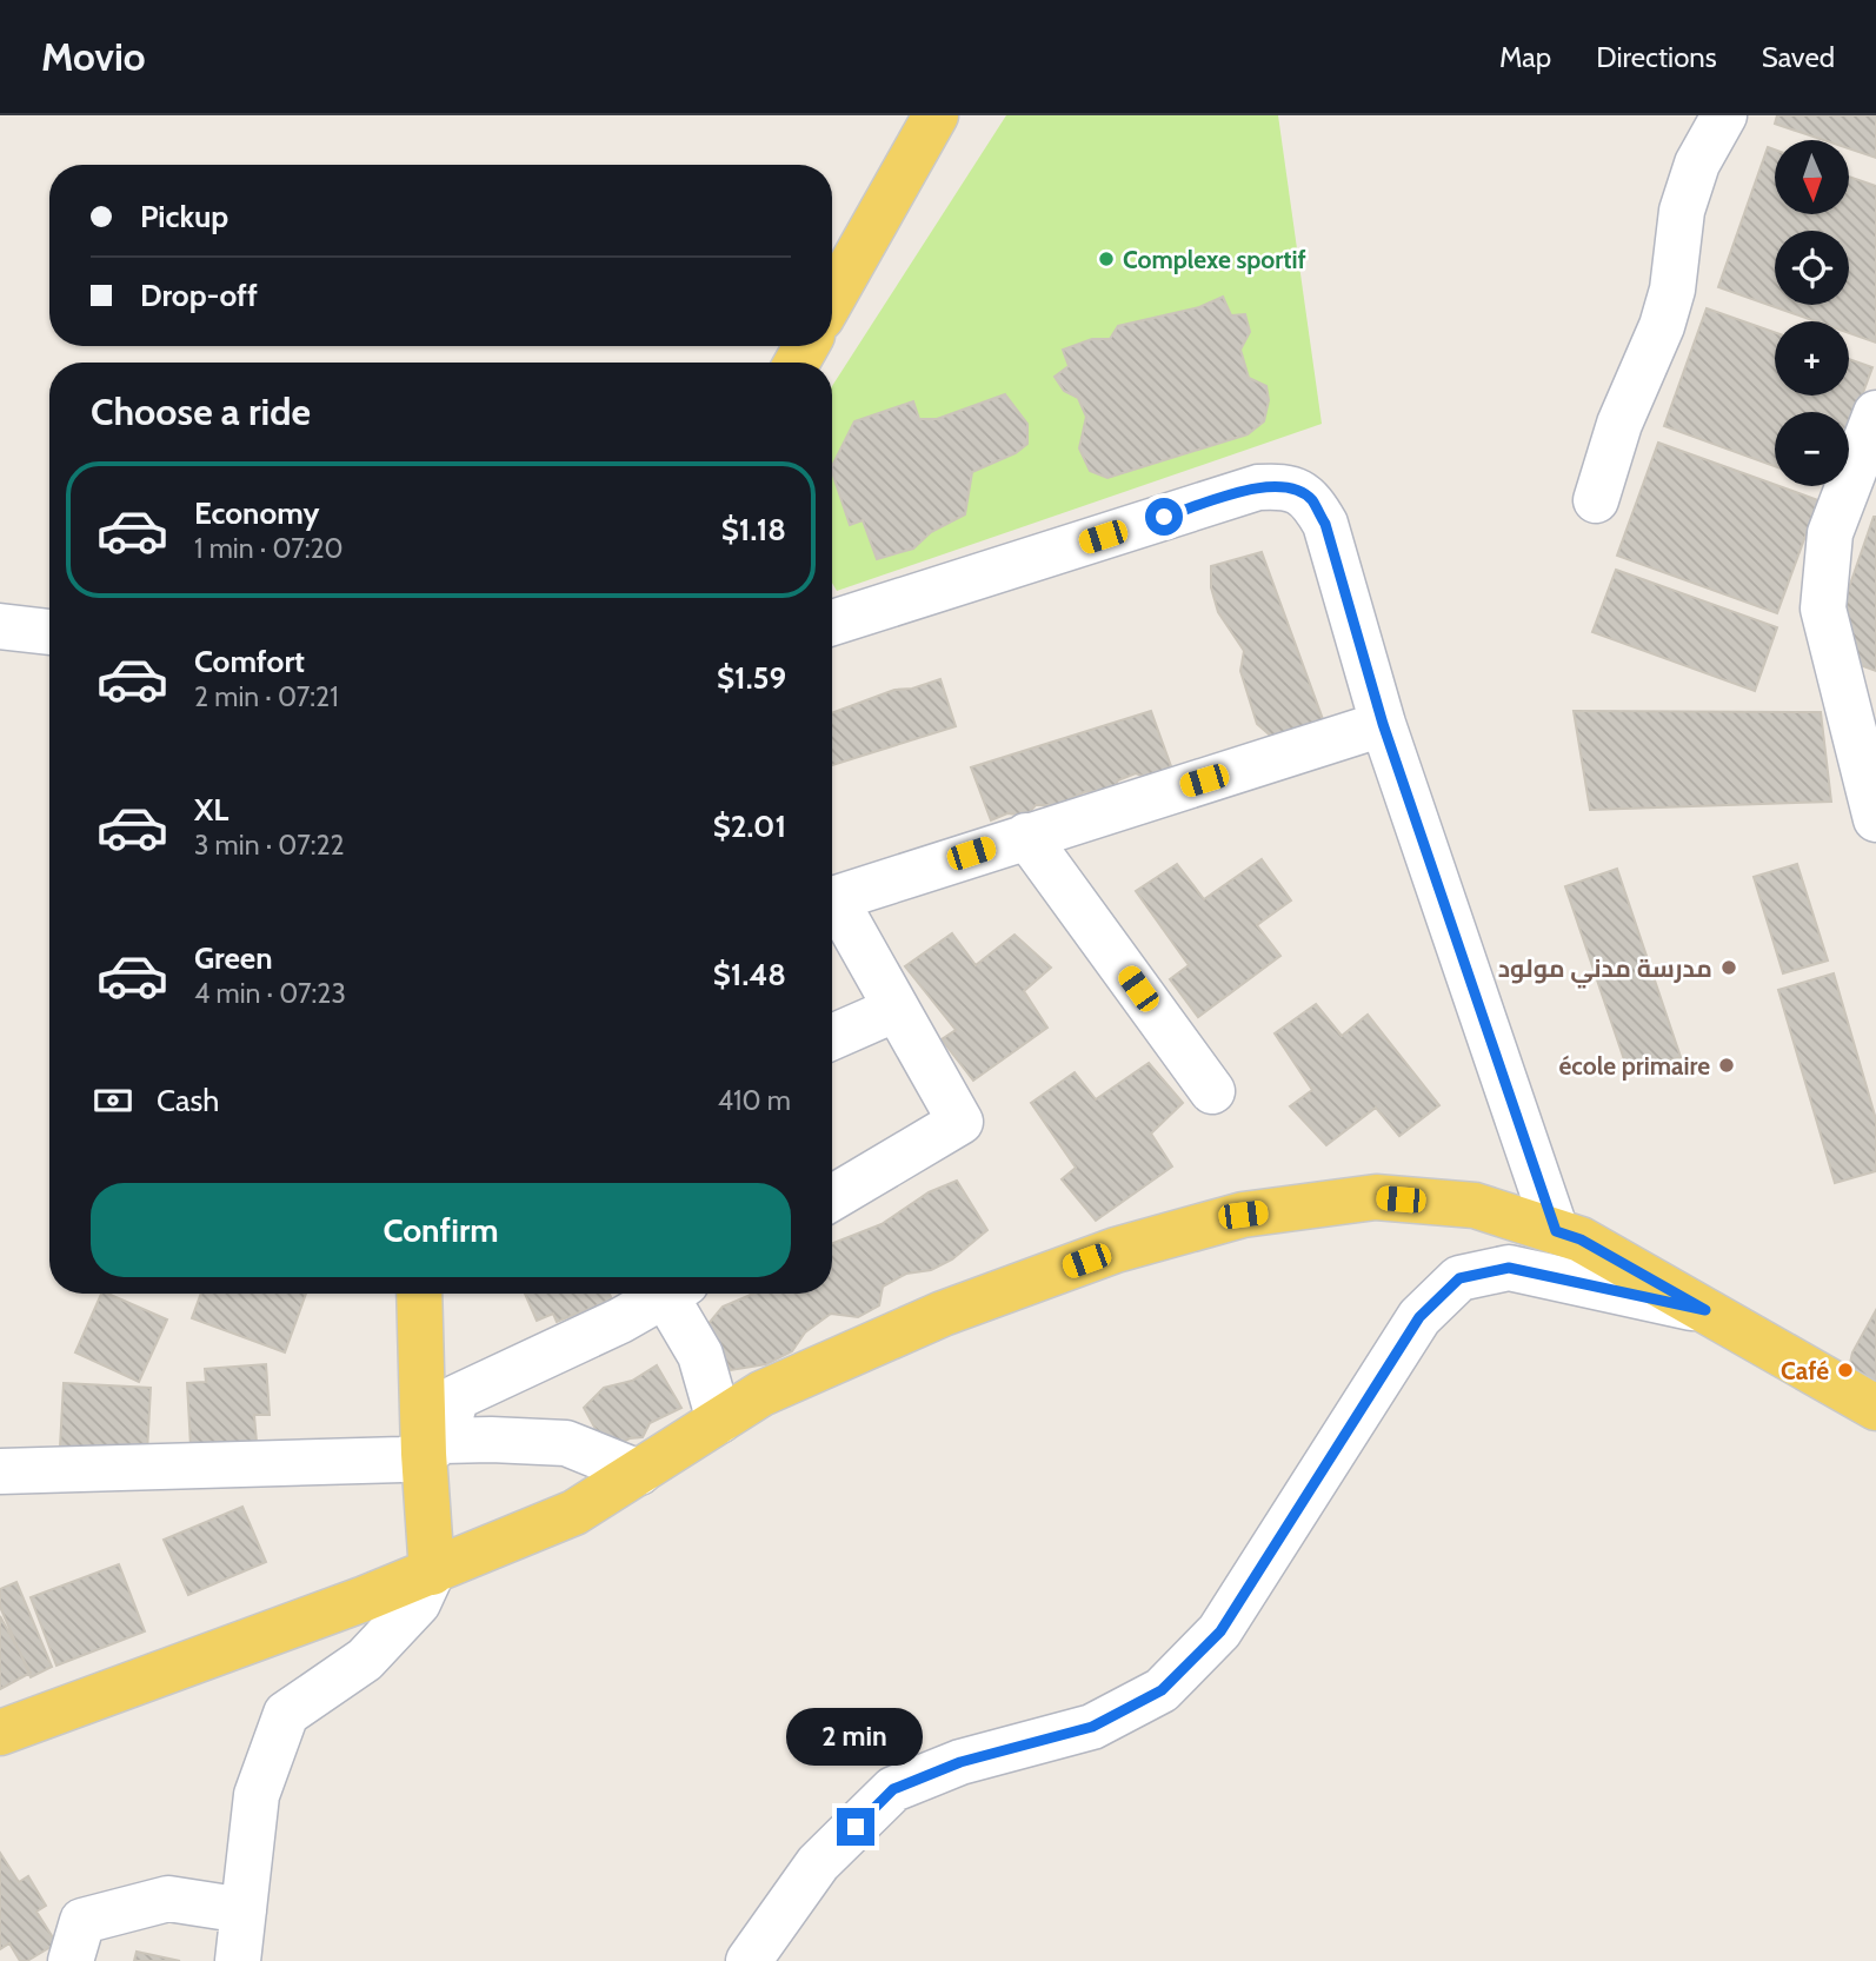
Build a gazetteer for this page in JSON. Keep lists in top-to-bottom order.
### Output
{
  "places": [
    "Complexe sportif",
    "مدرسة مدني مولود",
    "école primaire",
    "Café"
  ],
  "north": "bottom",
  "page": {
    "header": "Movio",
    "nav": ["Map", "Directions", "Saved"],
    "map_buttons": ["+", "−"],
    "banner": ["Pickup", "Drop-off"],
    "heading": "Choose a ride",
    "list": [
      {
        "name": "Economy",
        "note": "1 min · 07:20",
        "value": "$1.18"
      },
      {
        "name": "Comfort",
        "note": "2 min · 07:21",
        "value": "$1.59"
      },
      {
        "name": "XL",
        "note": "3 min · 07:22",
        "value": "$2.01"
      },
      {
        "name": "Green",
        "note": "4 min · 07:23",
        "value": "$1.48"
      }
    ],
    "pay": ["Cash", "410 m"],
    "buttons": "Confirm",
    "bubble": "2 min"
  }
}
